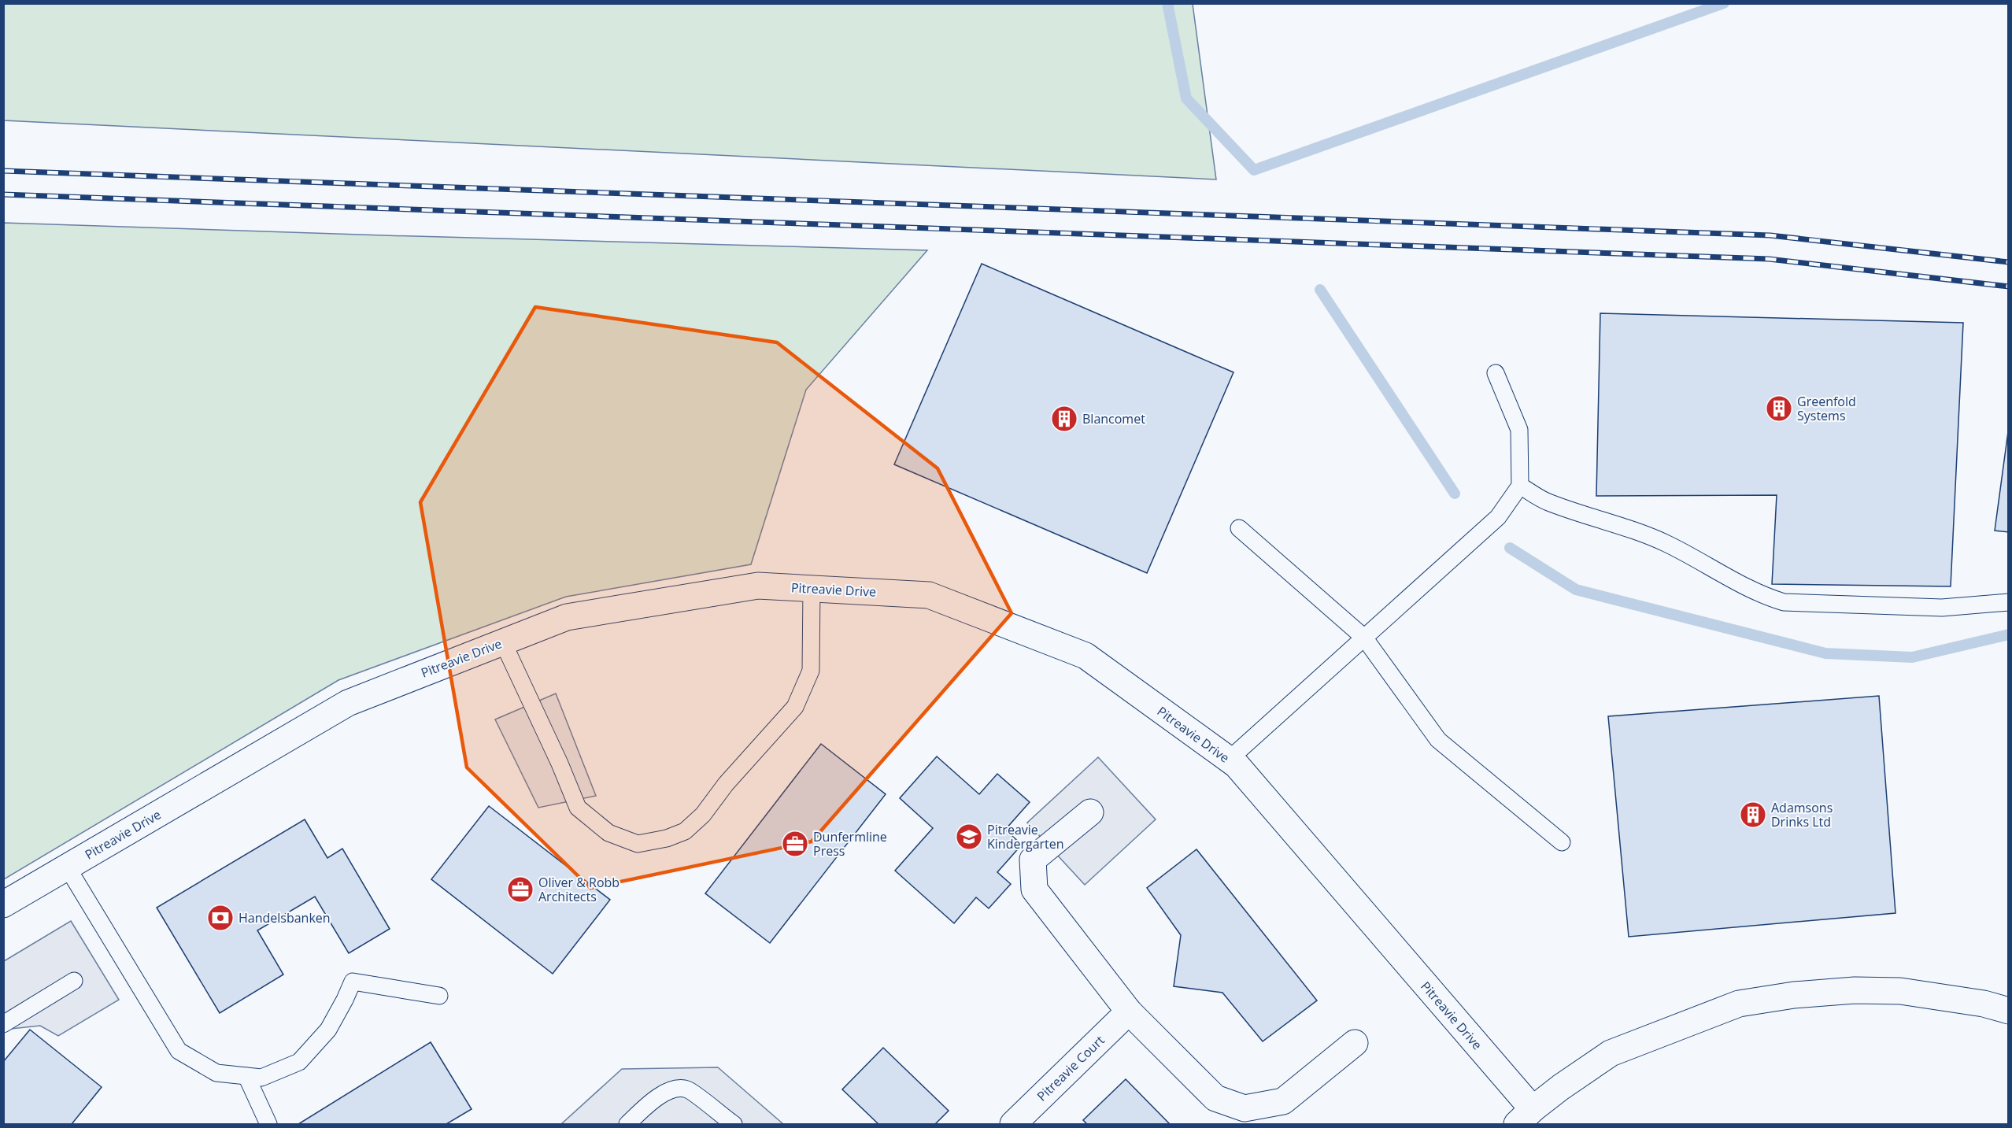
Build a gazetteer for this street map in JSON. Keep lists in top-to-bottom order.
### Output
{
  "streets": {
    "street": ["Pitreavie Drive", "Pitreavie Court"]
  },
  "places": {
    "building": ["Greenfold Systems", "Blancomet", "Adamsons Drinks Ltd"],
    "school or university": ["Pitreavie Kindergarten"],
    "office": ["Dunfermline Press", "Oliver & Robb Architects"],
    "bank": ["Handelsbanken"]
  }
}
